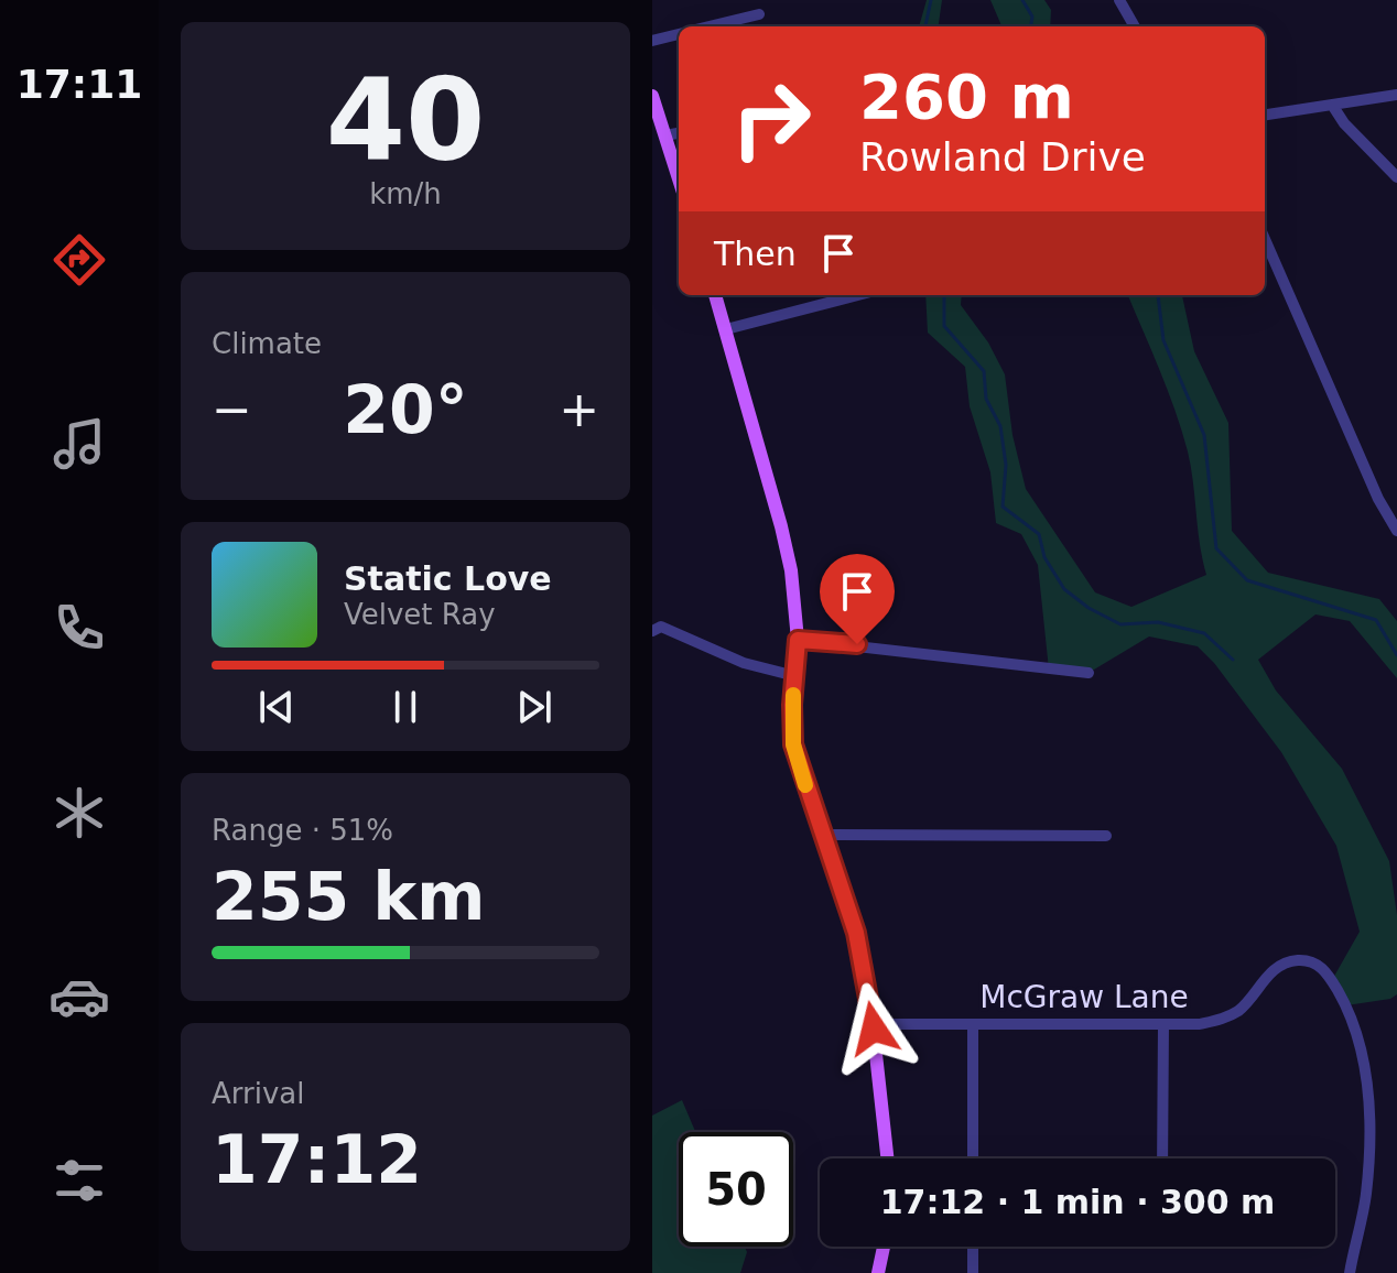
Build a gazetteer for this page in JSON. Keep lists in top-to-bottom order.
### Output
{
  "streets": {
    "street": ["McGraw Lane"]
  },
  "page": {
    "tabs": "17:11",
    "tile": [
      ["40", "km/h"],
      "Climate",
      ["Range · 51%", "255 km"],
      ["Arrival", "17:12"]
    ],
    "turn": ["260 m", "Rowland Drive"],
    "then": "Then",
    "heat": ["−", "20°", "+"],
    "song": ["Static Love", "Velvet Ray"],
    "limit": "50",
    "trip": "17:12 · 1 min · 300 m"
  }
}
